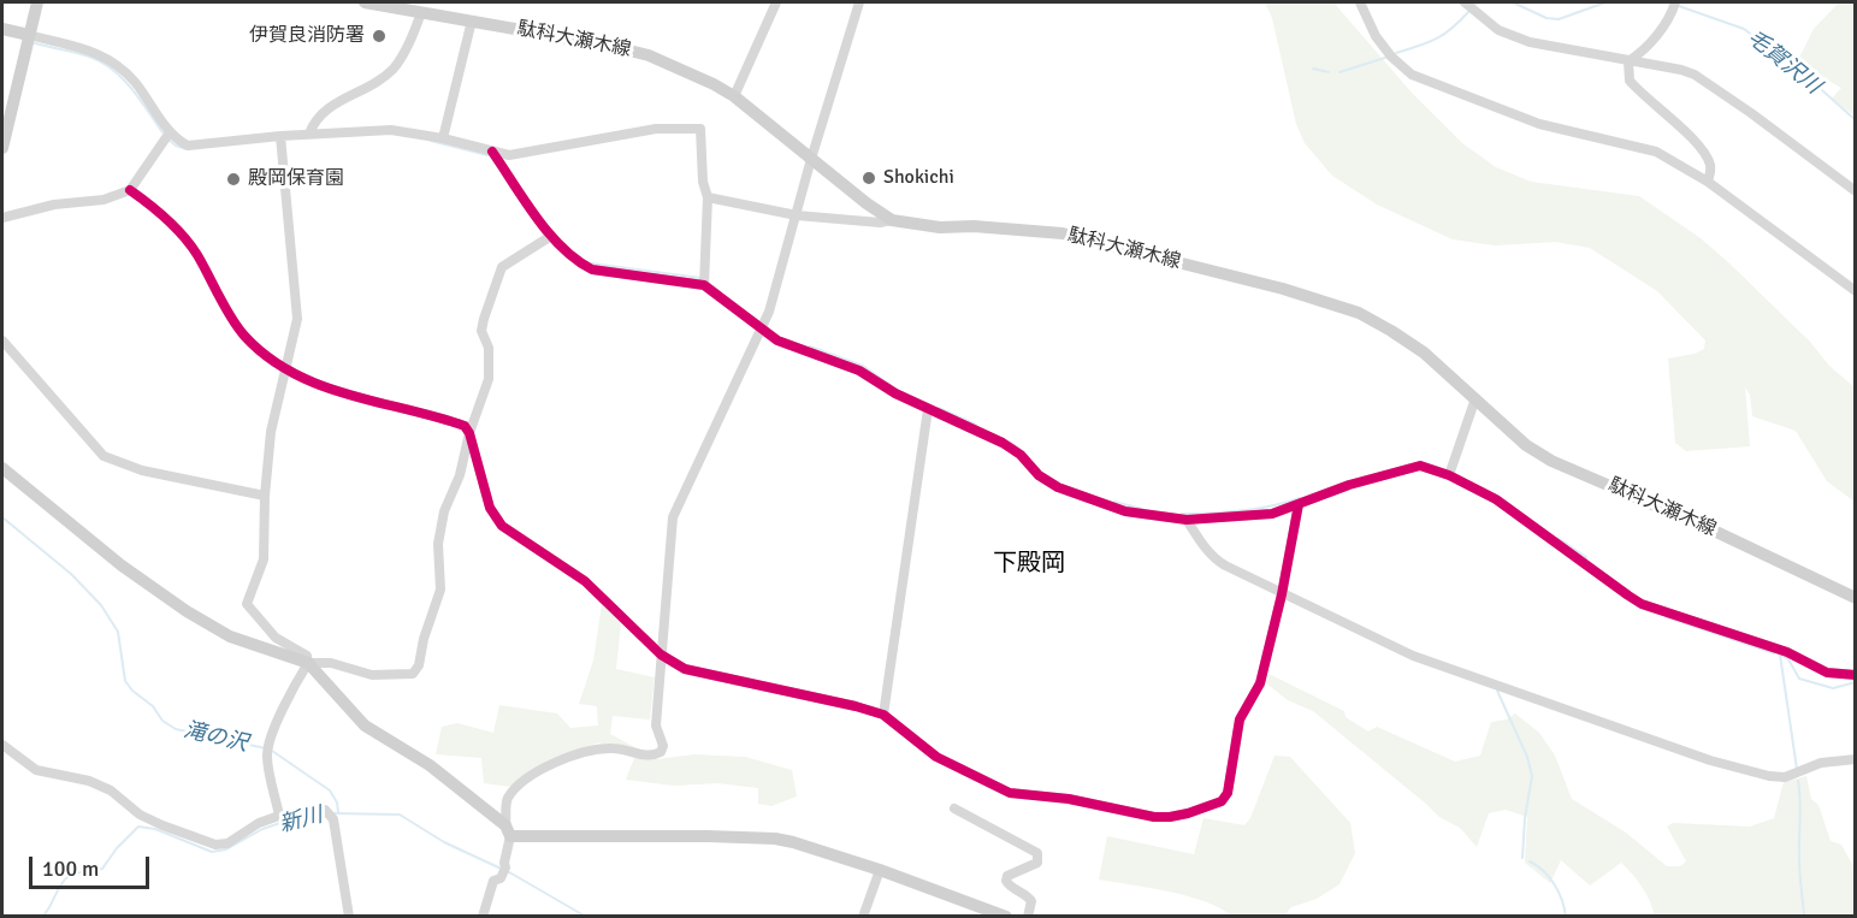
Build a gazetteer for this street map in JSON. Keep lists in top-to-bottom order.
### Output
{
  "streets": {
    "main road": ["駄科大瀬木線"]
  },
  "districts": ["下殿岡"],
  "water": ["毛賀沢川", "滝の沢", "新川"],
  "places": ["伊賀良消防署", "Shokichi", "殿岡保育園"],
  "scale_bar": "100 m"
}
